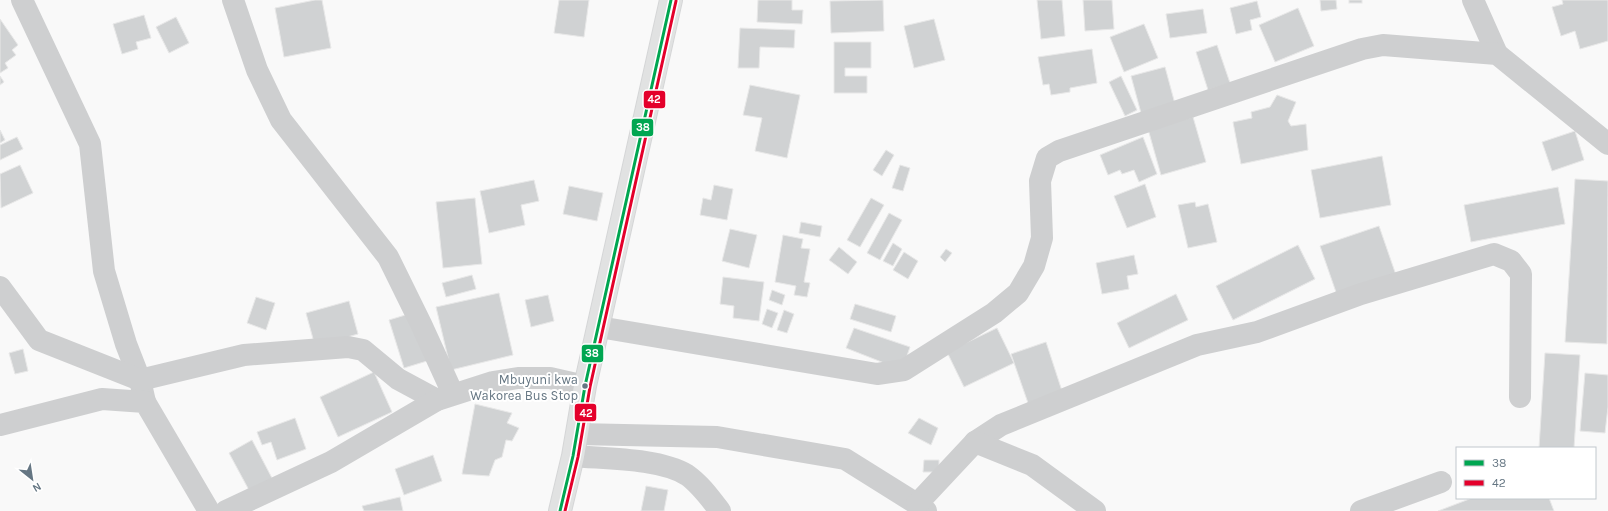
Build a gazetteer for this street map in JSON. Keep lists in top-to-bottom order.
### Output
{
  "places": ["Mbuyuni kwa Wakorea Bus Stop"],
  "lines": ["transit line 38", "transit line 42"],
  "legend": ["38", "42"],
  "north": "bottom right"
}
